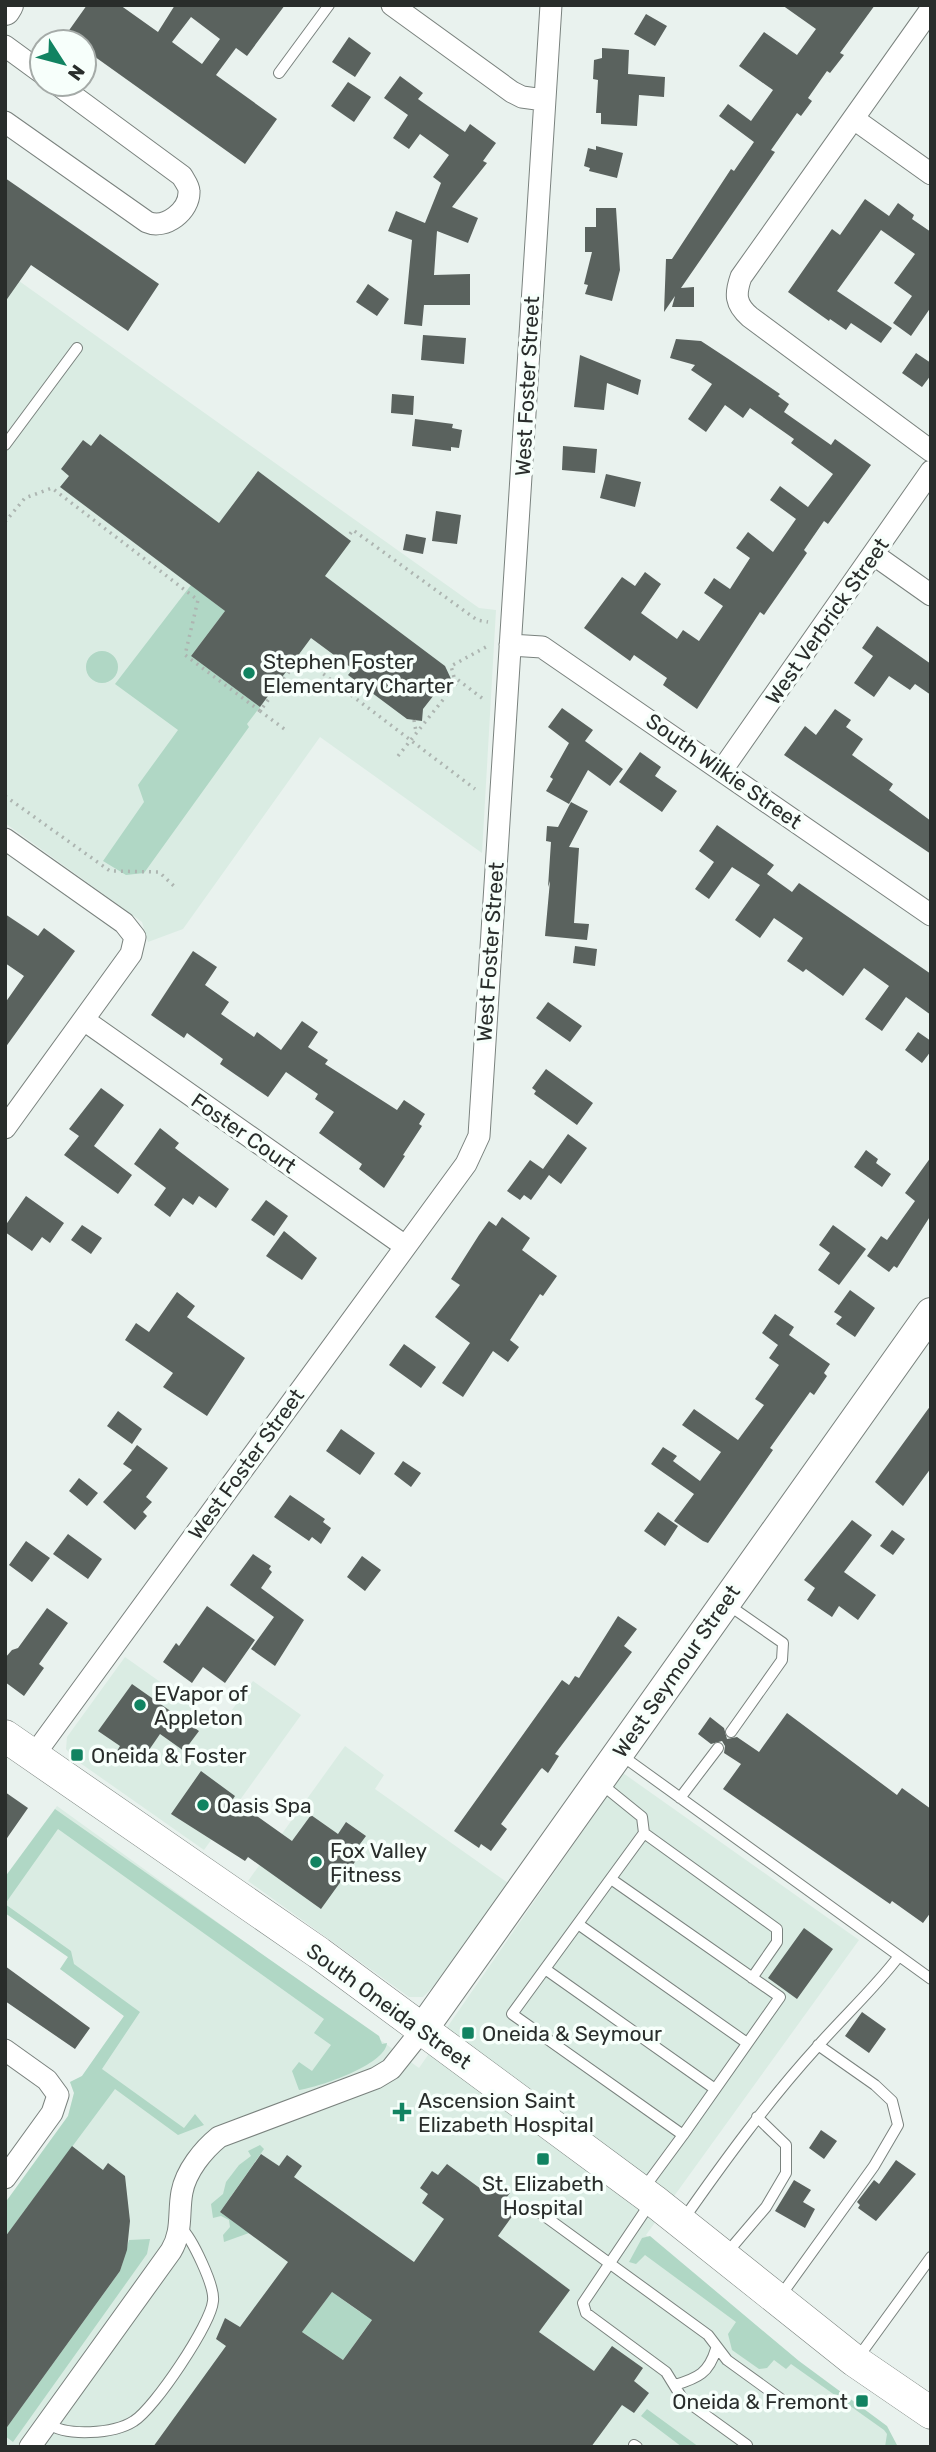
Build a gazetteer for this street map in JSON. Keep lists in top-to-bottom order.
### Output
{
  "streets": {
    "main road": ["South Oneida Street"],
    "street": [
      "West Foster Street",
      "West Verbrick Street",
      "South Wilkie Street",
      "Foster Court",
      "West Seymour Street"
    ]
  },
  "crossings": [
    ["West Foster Street", "South Wilkie Street"],
    ["West Foster Street", "Foster Court"],
    ["West Foster Street", "South Oneida Street"],
    ["West Verbrick Street", "South Wilkie Street"],
    ["West Seymour Street", "South Oneida Street"]
  ],
  "places": {
    "other": [
      "Stephen Foster Elementary Charter",
      "EVapor of Appleton",
      "Oasis Spa",
      "Fox Valley Fitness"
    ],
    "transit": [
      "Oneida & Foster",
      "Oneida & Seymour",
      "St. Elizabeth Hospital",
      "Oneida & Fremont"
    ],
    "health": ["Ascension Saint Elizabeth Hospital"]
  },
  "north": "bottom right"
}
